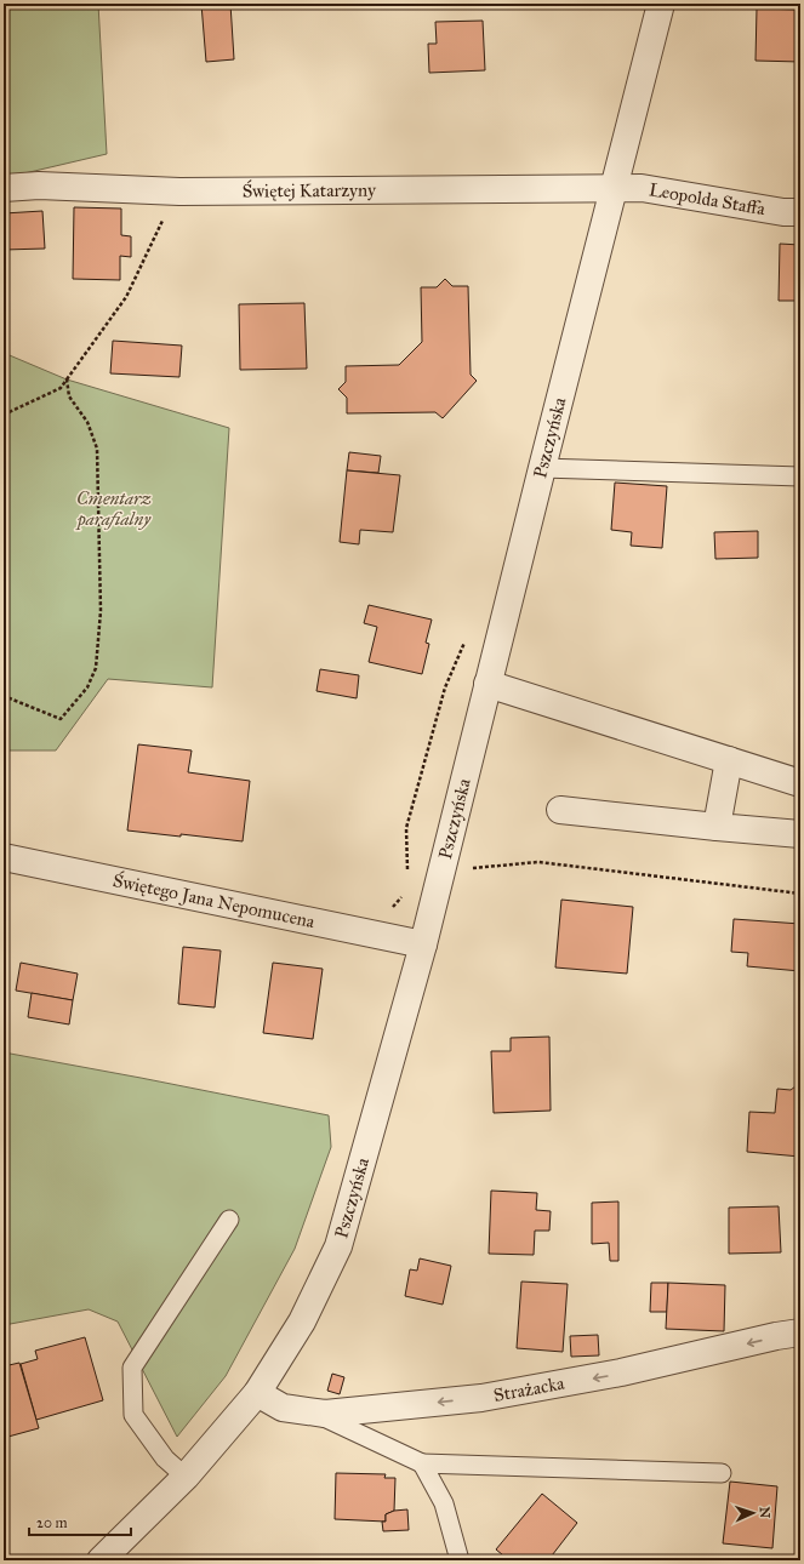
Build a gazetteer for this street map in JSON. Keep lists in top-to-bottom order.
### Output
{
  "streets": {
    "street": [
      "Świętej Katarzyny",
      "Leopolda Staffa",
      "Pszczyńska",
      "Świętego Jana Nepomucena",
      "Strażacka"
    ]
  },
  "crossings": [
    ["Świętej Katarzyny", "Leopolda Staffa"],
    ["Świętej Katarzyny", "Pszczyńska"],
    ["Leopolda Staffa", "Pszczyńska"],
    ["Pszczyńska", "Świętego Jana Nepomucena"],
    ["Pszczyńska", "Strażacka"]
  ],
  "one_way": ["Strażacka"],
  "parks": ["Cmentarz parafialny"],
  "scale_bar": "20 m",
  "north": "right"
}
